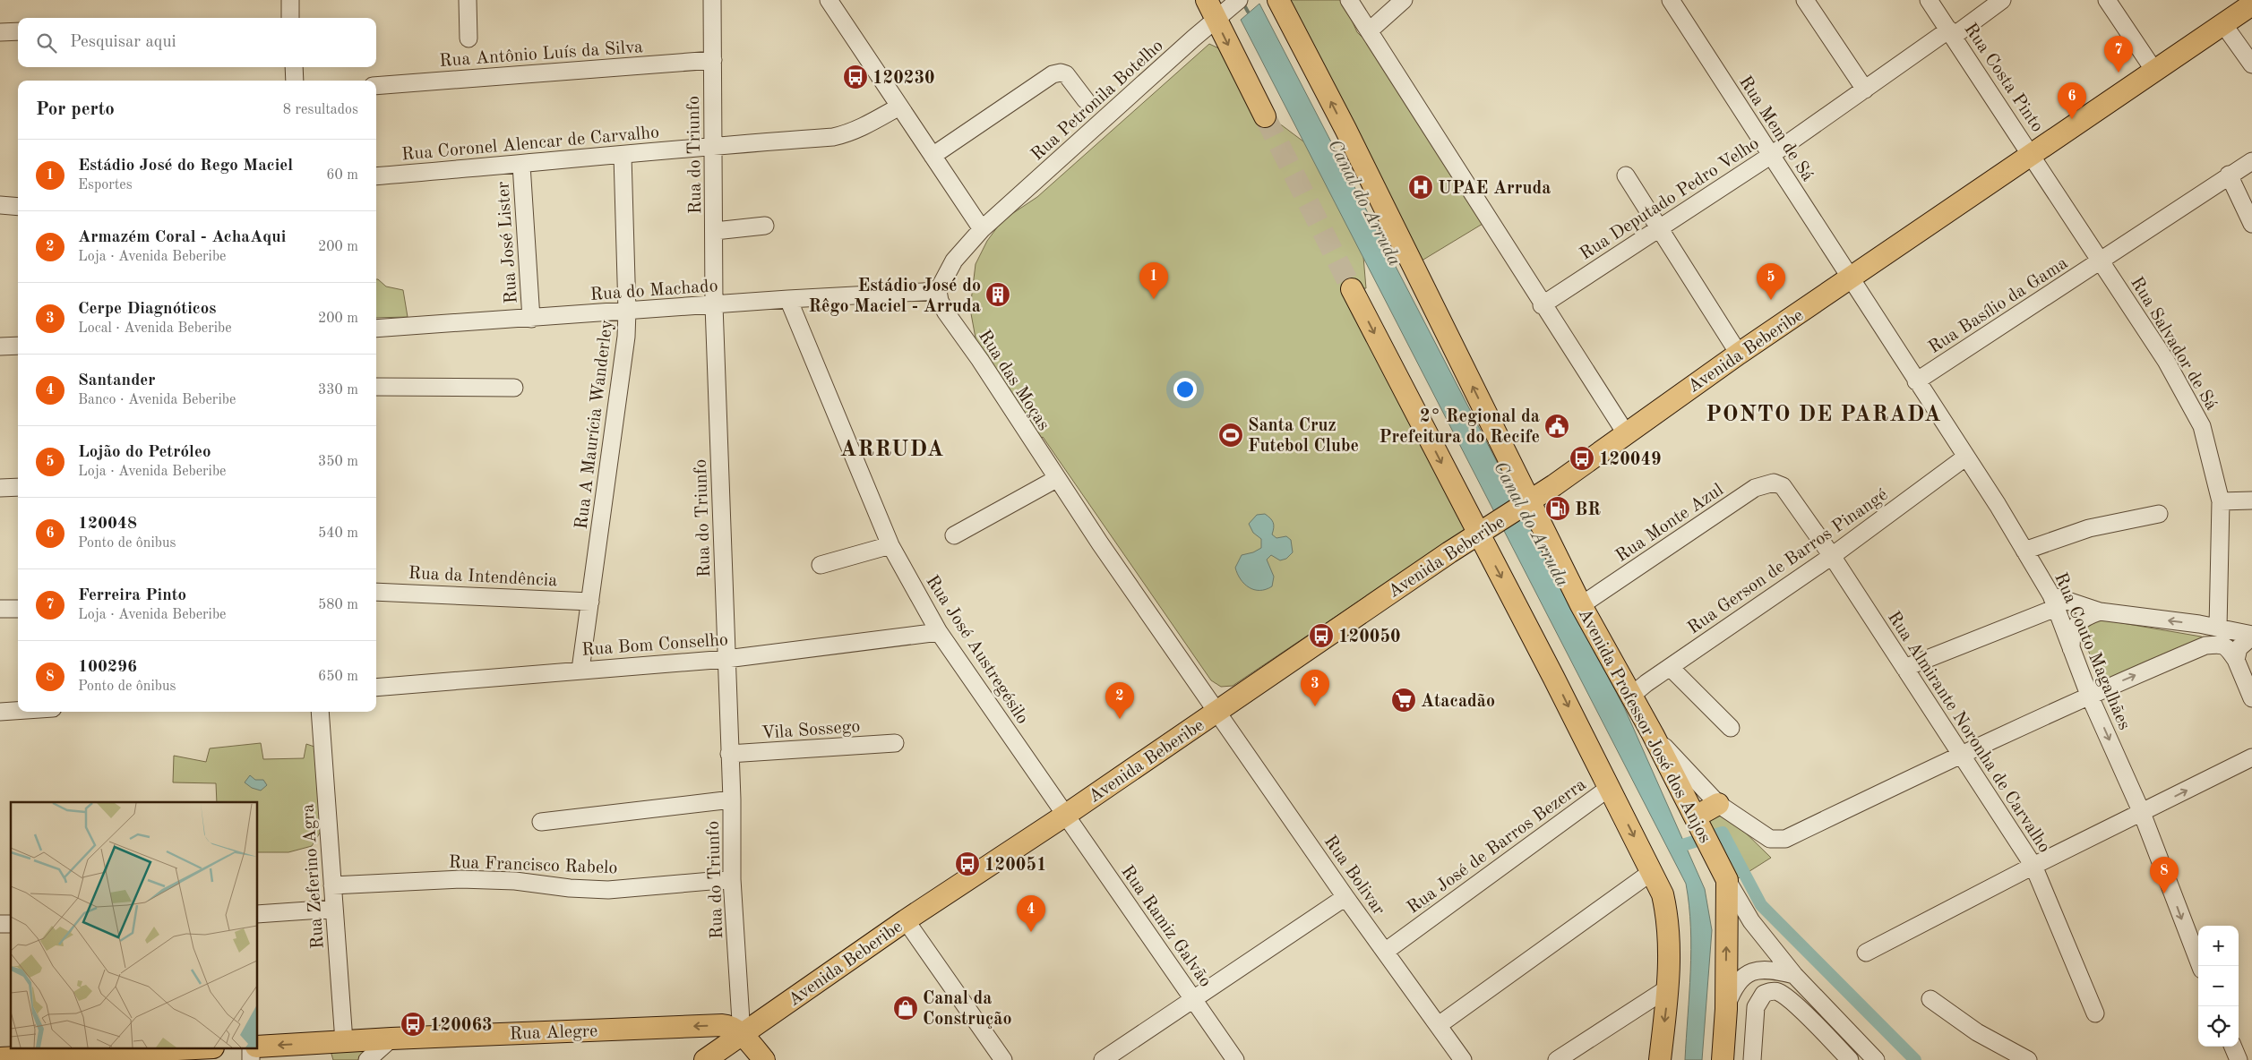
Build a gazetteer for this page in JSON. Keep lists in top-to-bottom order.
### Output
{
  "streets": {
    "main road": ["Avenida Beberibe", "Avenida Professor José dos Anjos", "Rua Alegre"],
    "street": [
      "Rua Antônio Luís da Silva",
      "Rua Costa Pinto",
      "Rua Petronila Botelho",
      "Rua Mem de Sá",
      "Rua Coronel Alencar de Carvalho",
      "Rua do Triunfo",
      "Rua Deputado Pedro Velho",
      "Rua José Lister",
      "Rua do Machado",
      "Rua Basílio da Gama",
      "Rua Salvador de Sá",
      "Rua das Moças",
      "Rua A Maurícia Wanderley",
      "Rua Monte Azul",
      "Rua Gerson de Barros Pinangé",
      "Rua da Intendência",
      "Rua Bom Conselho",
      "Rua José Austregésilo",
      "Rua Couto Magalhães",
      "Vila Sossego",
      "Rua Almirante Noronha de Carvalho",
      "Rua José de Barros Bezerra",
      "Rua Francisco Rabelo",
      "Rua Bolivar",
      "Rua Zeferino Agra",
      "Rua Ramiz Galvão"
    ]
  },
  "crossings": [
    ["Rua Antônio Luís da Silva", "Rua do Triunfo"],
    ["Rua Costa Pinto", "Rua Deputado Pedro Velho"],
    ["Rua Costa Pinto", "Rua Salvador de Sá"],
    ["Rua Costa Pinto", "Avenida Beberibe"],
    ["Rua Mem de Sá", "Rua Deputado Pedro Velho"],
    ["Rua Mem de Sá", "Avenida Beberibe"],
    ["Rua Mem de Sá", "Rua Couto Magalhães"],
    ["Rua Coronel Alencar de Carvalho", "Rua do Triunfo"],
    ["Rua Coronel Alencar de Carvalho", "Rua José Lister"],
    ["Rua Coronel Alencar de Carvalho", "Rua A Maurícia Wanderley"],
    ["Rua do Triunfo", "Rua do Machado"],
    ["Rua do Triunfo", "Avenida Beberibe"],
    ["Rua do Triunfo", "Rua Bom Conselho"],
    ["Rua do Triunfo", "Vila Sossego"],
    ["Rua do Triunfo", "Rua Francisco Rabelo"],
    ["Rua do Triunfo", "Rua Alegre"],
    ["Rua José Lister", "Rua do Machado"],
    ["Rua do Machado", "Rua das Moças"],
    ["Rua do Machado", "Rua A Maurícia Wanderley"],
    ["Rua do Machado", "Rua José Austregésilo"],
    ["Rua Basílio da Gama", "Rua Salvador de Sá"],
    ["Rua Basílio da Gama", "Rua Couto Magalhães"],
    ["Rua Salvador de Sá", "Avenida Beberibe"],
    ["Avenida Beberibe", "Rua das Moças"],
    ["Avenida Beberibe", "Rua José Austregésilo"],
    ["Avenida Beberibe", "Rua Couto Magalhães"],
    ["Avenida Beberibe", "Avenida Professor José dos Anjos"],
    ["Avenida Beberibe", "Rua Bolivar"],
    ["Avenida Beberibe", "Rua Ramiz Galvão"],
    ["Avenida Beberibe", "Rua Alegre"],
    ["Rua das Moças", "Rua Bolivar"],
    ["Rua A Maurícia Wanderley", "Rua da Intendência"],
    ["Rua A Maurícia Wanderley", "Rua Bom Conselho"],
    ["Rua Monte Azul", "Avenida Professor José dos Anjos"],
    ["Rua Monte Azul", "Rua Almirante Noronha de Carvalho"],
    ["Rua Gerson de Barros Pinangé", "Rua Couto Magalhães"],
    ["Rua Gerson de Barros Pinangé", "Avenida Professor José dos Anjos"],
    ["Rua Gerson de Barros Pinangé", "Rua Almirante Noronha de Carvalho"],
    ["Rua Bom Conselho", "Rua José Austregésilo"],
    ["Rua José Austregésilo", "Rua Ramiz Galvão"],
    ["Rua José de Barros Bezerra", "Rua Bolivar"],
    ["Rua Francisco Rabelo", "Rua Zeferino Agra"],
    ["Rua Zeferino Agra", "Rua Alegre"]
  ],
  "one_way": ["Rua Couto Magalhães", "Rua Alegre"],
  "districts": ["PONTO DE PARADA", "ARRUDA"],
  "water": ["Canal do Arruda"],
  "places": {
    "bus stop": [
      "120230",
      "120049",
      "120050",
      "120051",
      "120063"
    ],
    "hospital": ["UPAE Arruda"],
    "building": ["Estádio José do Rêgo Maciel - Arruda"],
    "public building": ["2° Regional da Prefeitura do Recife"],
    "sports": ["Santa Cruz Futebol Clube"],
    "fuel station": ["BR"],
    "supermarket": ["Atacadão"],
    "shop": ["Canal da Construção"]
  },
  "page": {
    "search": "Pesquisar aqui",
    "pins": [
      "7",
      "6",
      "1",
      "5",
      "3",
      "2",
      "8",
      "4"
    ],
    "heading": ["Por perto", "8 resultados"],
    "list": [
      {
        "mark": "1",
        "name": "Estádio José do Rego Maciel",
        "note": "Esportes",
        "value": "60 m"
      },
      {
        "mark": "2",
        "name": "Armazém Coral - AchaAqui",
        "note": "Loja · Avenida Beberibe",
        "value": "200 m"
      },
      {
        "mark": "3",
        "name": "Cerpe Diagnóticos",
        "note": "Local · Avenida Beberibe",
        "value": "200 m"
      },
      {
        "mark": "4",
        "name": "Santander",
        "note": "Banco · Avenida Beberibe",
        "value": "330 m"
      },
      {
        "mark": "5",
        "name": "Lojão do Petróleo",
        "note": "Loja · Avenida Beberibe",
        "value": "350 m"
      },
      {
        "mark": "6",
        "name": "120048",
        "note": "Ponto de ônibus",
        "value": "540 m"
      },
      {
        "mark": "7",
        "name": "Ferreira Pinto",
        "note": "Loja · Avenida Beberibe",
        "value": "580 m"
      },
      {
        "mark": "8",
        "name": "100296",
        "note": "Ponto de ônibus",
        "value": "650 m"
      }
    ],
    "map_buttons": ["+", "−"]
  }
}
